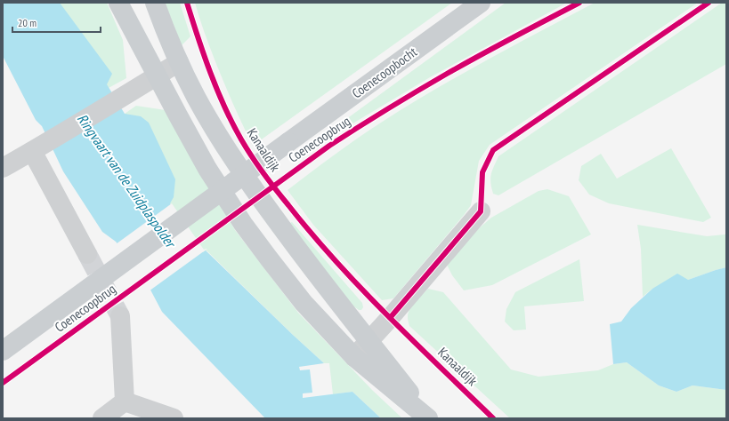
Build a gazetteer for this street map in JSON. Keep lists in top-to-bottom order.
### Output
{
  "streets": {
    "main road": ["Coenecoopbocht", "Coenecoopbrug"],
    "cycle path": ["Kanaaldijk"]
  },
  "crossings": [
    ["Coenecoopbocht", "Coenecoopbrug"]
  ],
  "water": ["Ringvaart van de Zuidplaspolder"],
  "scale_bar": "20 m"
}
